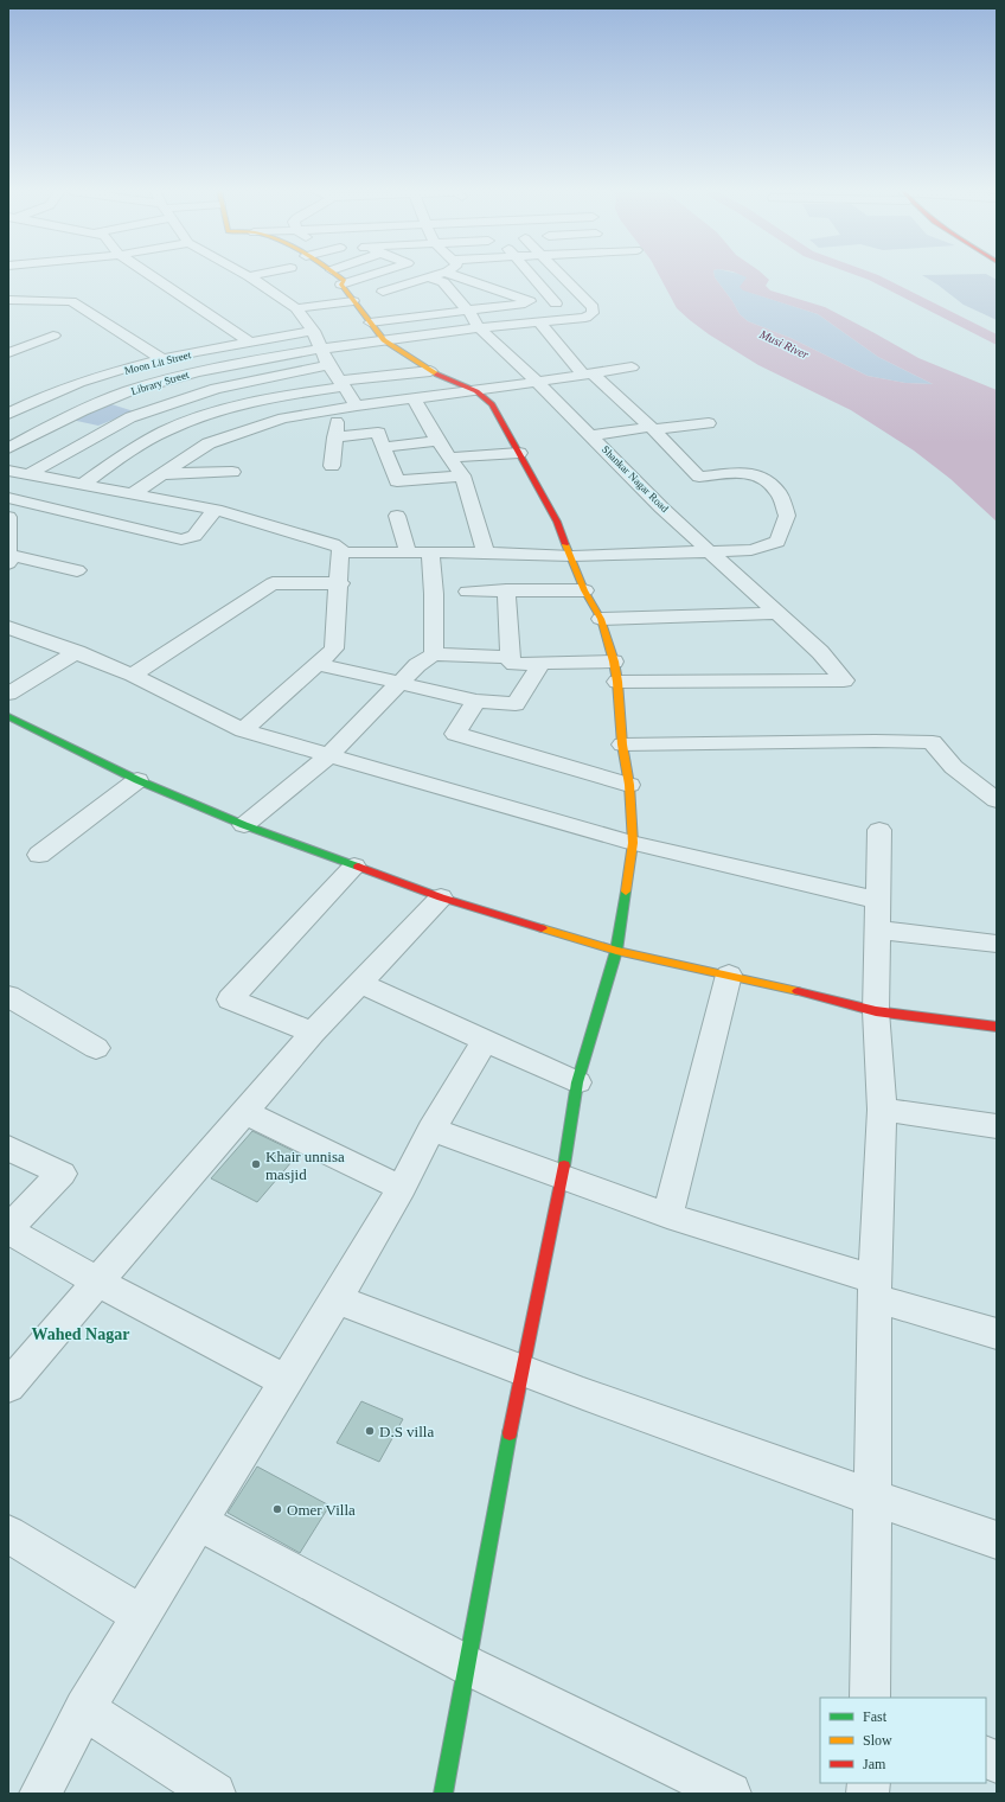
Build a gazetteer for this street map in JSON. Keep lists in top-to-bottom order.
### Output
{
  "streets": {
    "street": ["Moon Lit Street", "Library Street", "Shankar Nagar Road"]
  },
  "districts": ["Wahed Nagar"],
  "water": ["Musi River"],
  "places": ["Khair unnisa masjid", "D.S villa", "Omer Villa"],
  "legend": ["Fast", "Slow", "Jam"]
}
